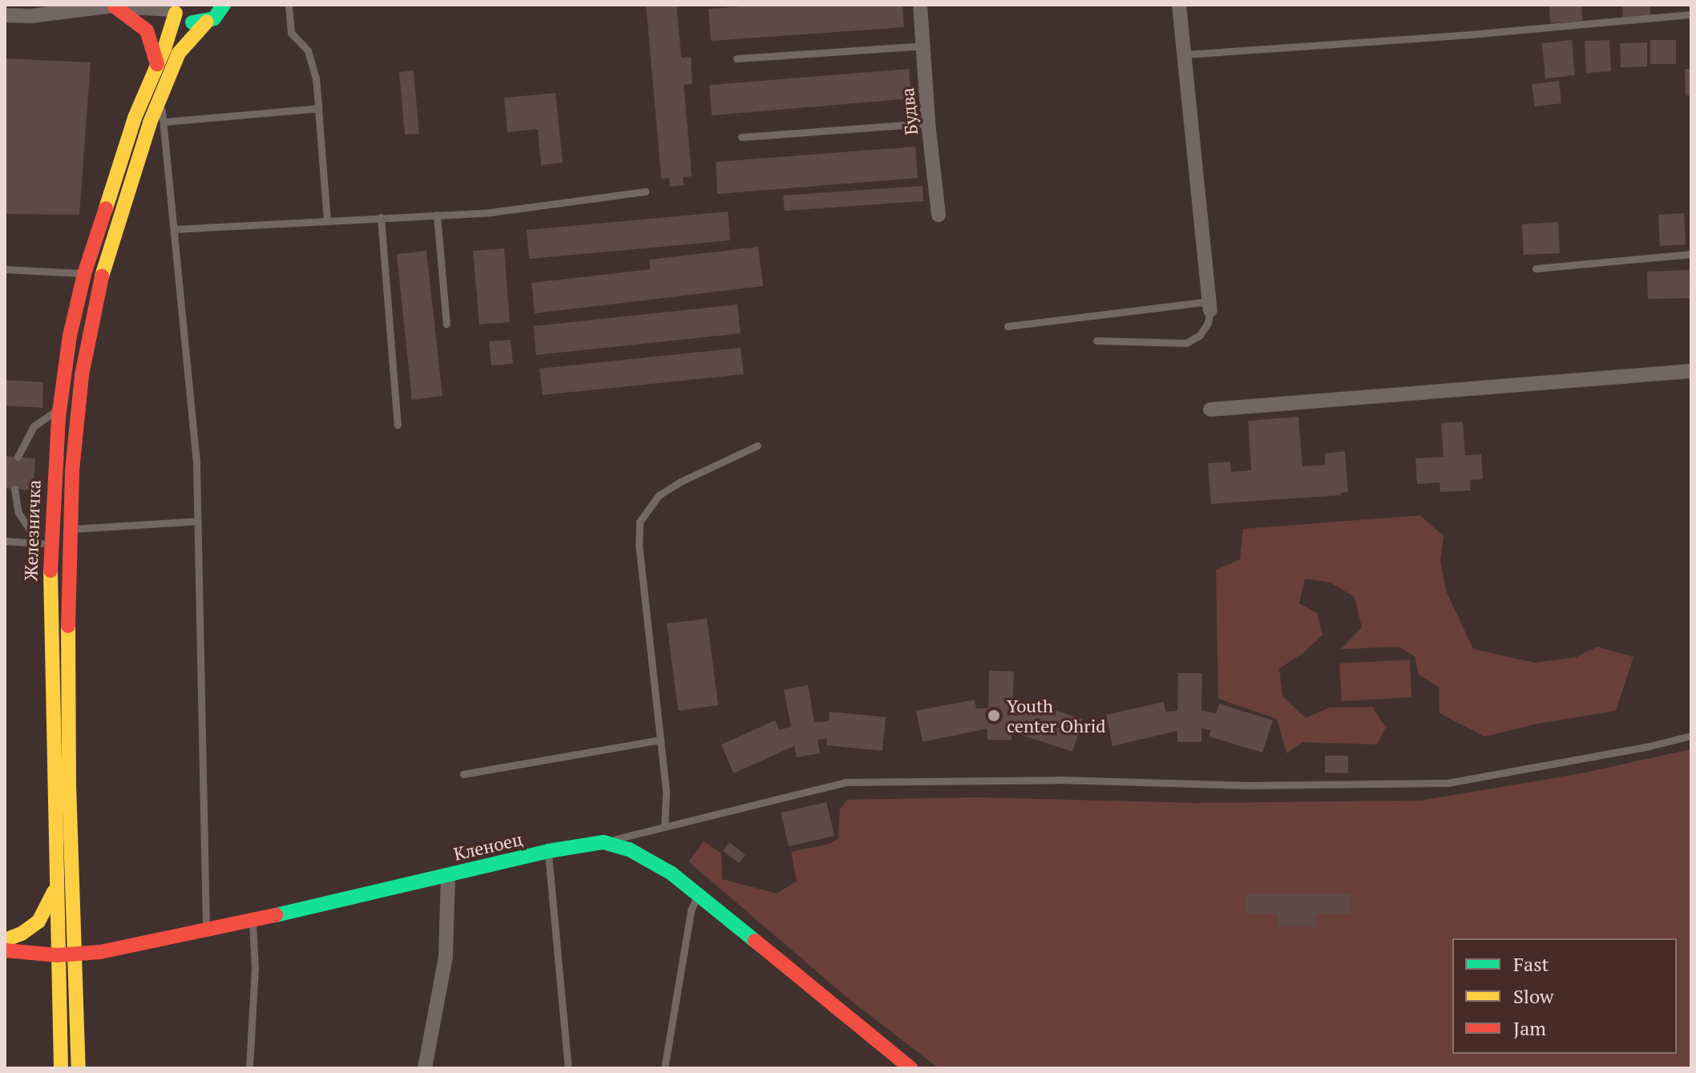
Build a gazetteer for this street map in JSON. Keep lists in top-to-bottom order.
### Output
{
  "streets": {
    "main road": ["Железничка", "Кленоец"],
    "street": ["Будва"]
  },
  "crossings": [
    ["Железничка", "Кленоец"]
  ],
  "places": ["Youth center Ohrid"],
  "legend": ["Fast", "Slow", "Jam"]
}
